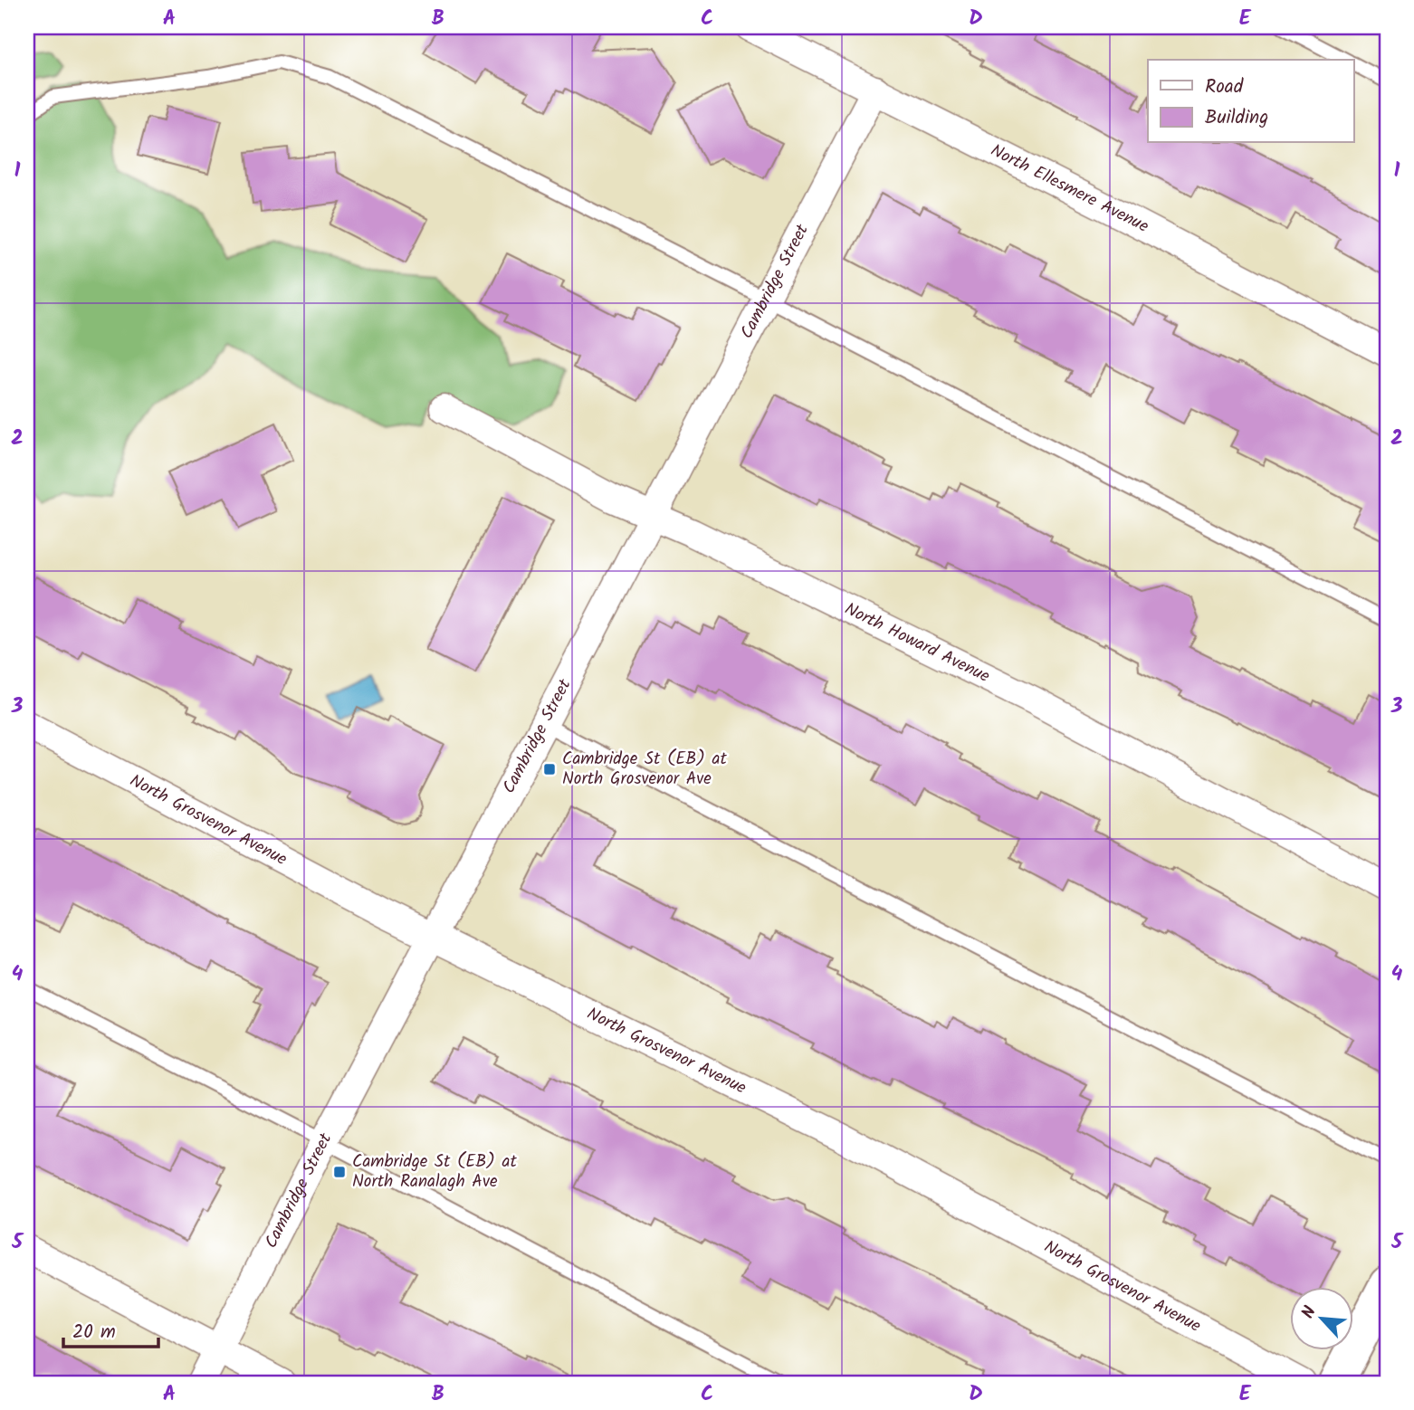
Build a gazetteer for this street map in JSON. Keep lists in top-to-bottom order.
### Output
{
  "streets": {
    "street": [
      "North Ellesmere Avenue",
      "Cambridge Street",
      "North Howard Avenue",
      "North Grosvenor Avenue"
    ]
  },
  "crossings": [
    ["North Ellesmere Avenue", "Cambridge Street"],
    ["Cambridge Street", "North Howard Avenue"],
    ["Cambridge Street", "North Grosvenor Avenue"]
  ],
  "places": {
    "transit": ["Cambridge St (EB) at North Grosvenor Ave", "Cambridge St (EB) at North Ranalagh Ave"]
  },
  "legend": ["Road", "Building"],
  "scale_bar": "20 m",
  "north": "top left",
  "grid": {
    "columns": [
      "A",
      "B",
      "C",
      "D",
      "E"
    ],
    "rows": [
      "1",
      "2",
      "3",
      "4",
      "5"
    ]
  }
}
